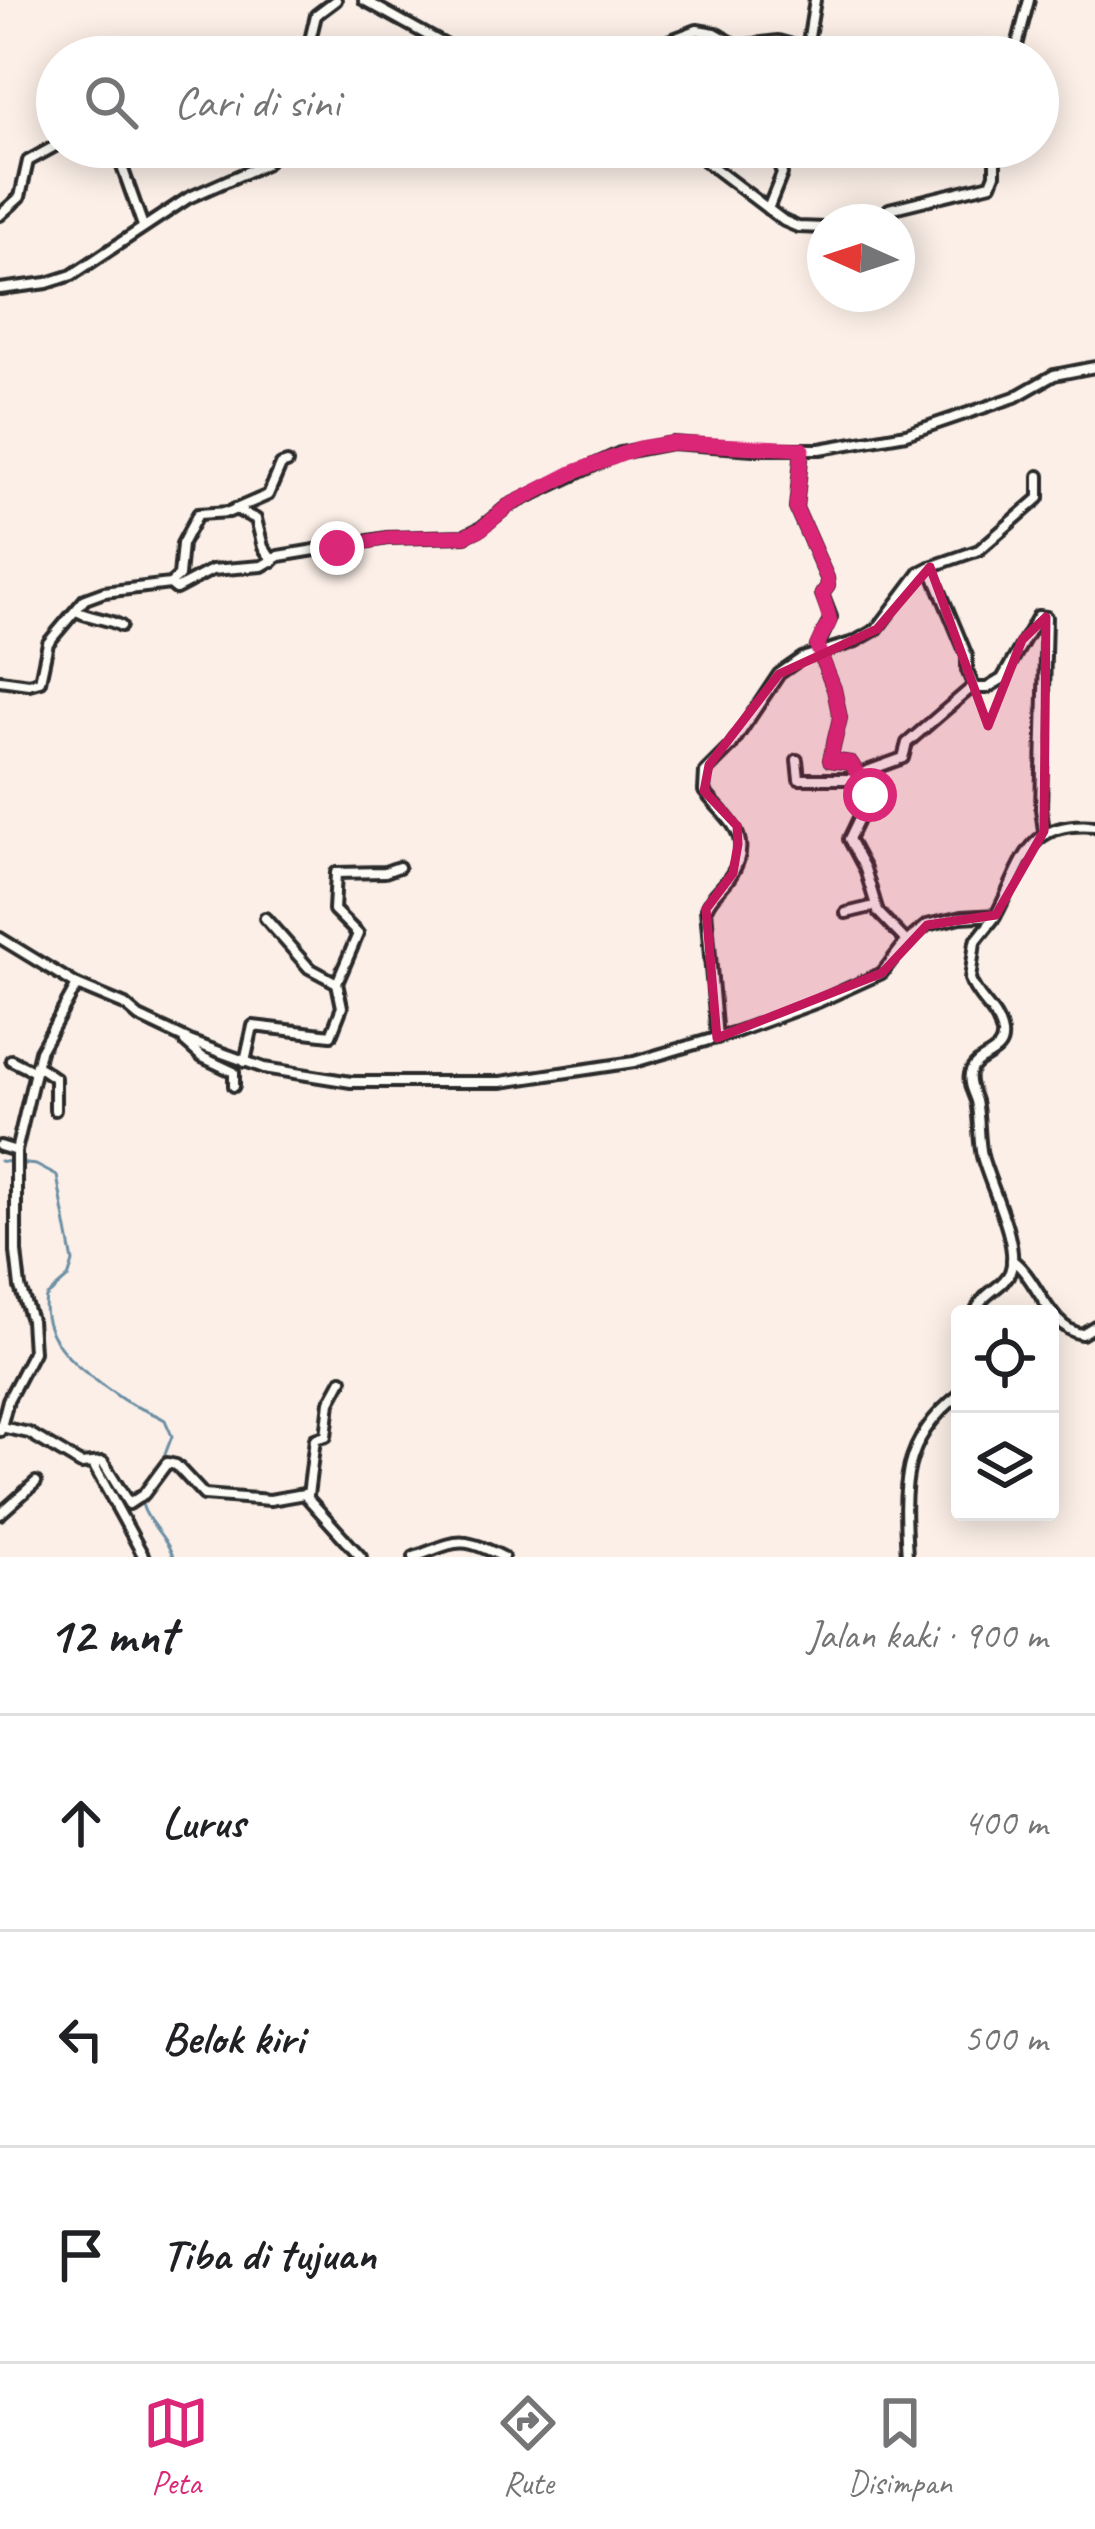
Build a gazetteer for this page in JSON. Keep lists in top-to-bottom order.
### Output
{
  "north": "left",
  "page": {
    "search": "Cari di sini",
    "heading": ["12 mnt", "Jalan kaki · 900 m"],
    "list": [
      ["Lurus", "400 m"],
      ["Belok kiri", "500 m"],
      "Tiba di tujuan"
    ],
    "nav": ["Peta", "Rute", "Disimpan"]
  }
}
